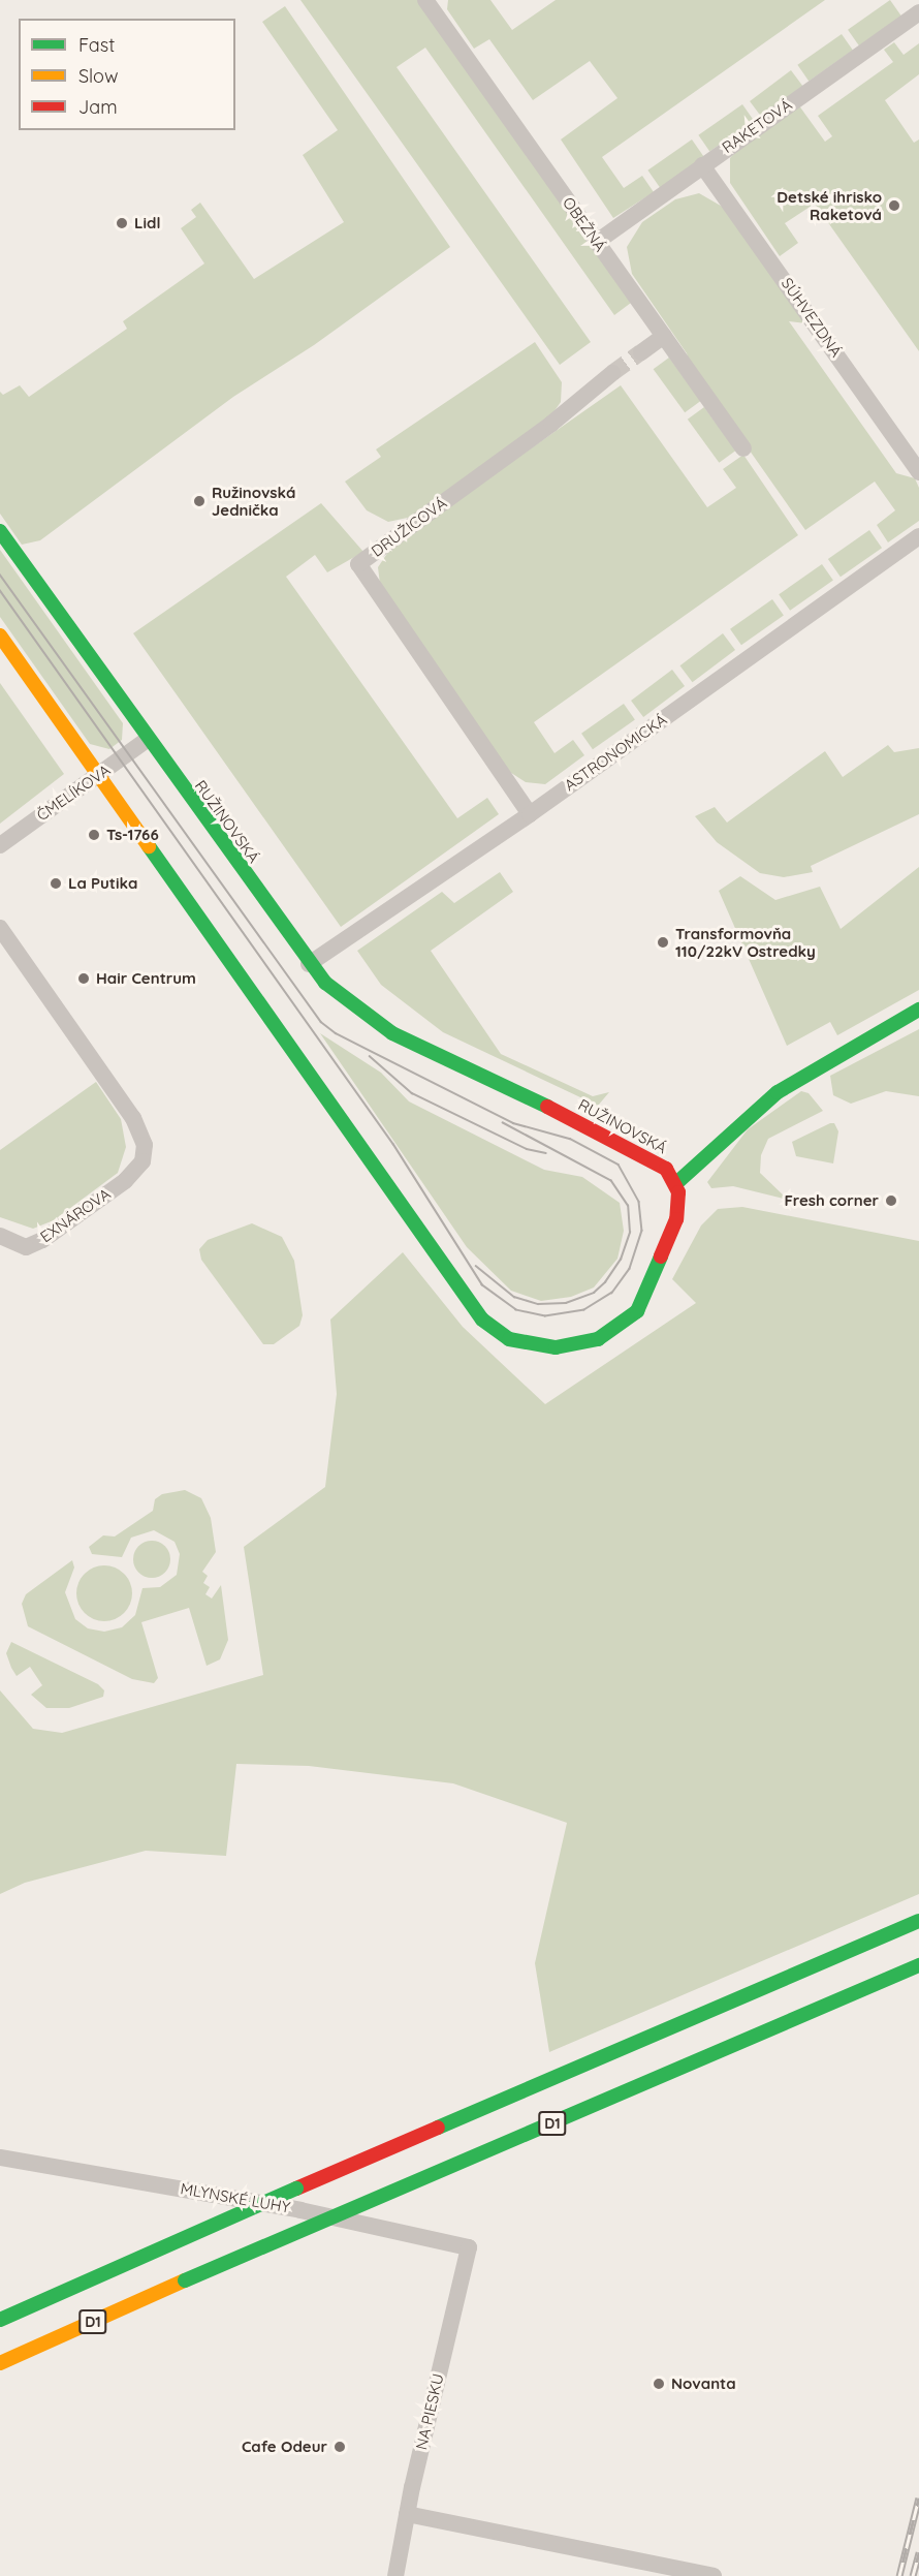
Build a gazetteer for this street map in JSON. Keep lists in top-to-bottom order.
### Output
{
  "streets": {
    "main road": ["RUŽINOVSKÁ", "D1"],
    "street": [
      "RAKETOVÁ",
      "OBEŽNÁ",
      "SÚHVEZDNÁ",
      "DRUŽICOVÁ",
      "ASTRONOMICKÁ",
      "ČMELÍKOVA",
      "EXNÁROVA",
      "MLYNSKÉ LUHY",
      "NA PIESKU"
    ]
  },
  "crossings": [
    ["RAKETOVÁ", "OBEŽNÁ"],
    ["RAKETOVÁ", "SÚHVEZDNÁ"],
    ["DRUŽICOVÁ", "ASTRONOMICKÁ"],
    ["ASTRONOMICKÁ", "RUŽINOVSKÁ"],
    ["ČMELÍKOVA", "RUŽINOVSKÁ"],
    ["MLYNSKÉ LUHY", "NA PIESKU"]
  ],
  "places": [
    "Detské ihrisko Raketová",
    "Lidl",
    "Ružinovská Jednička",
    "Ts-1766",
    "La Putika",
    "Transformovňa 110/22kV Ostredky",
    "Hair Centrum",
    "Fresh corner",
    "Novanta",
    "Cafe Odeur"
  ],
  "legend": ["Fast", "Slow", "Jam"]
}
